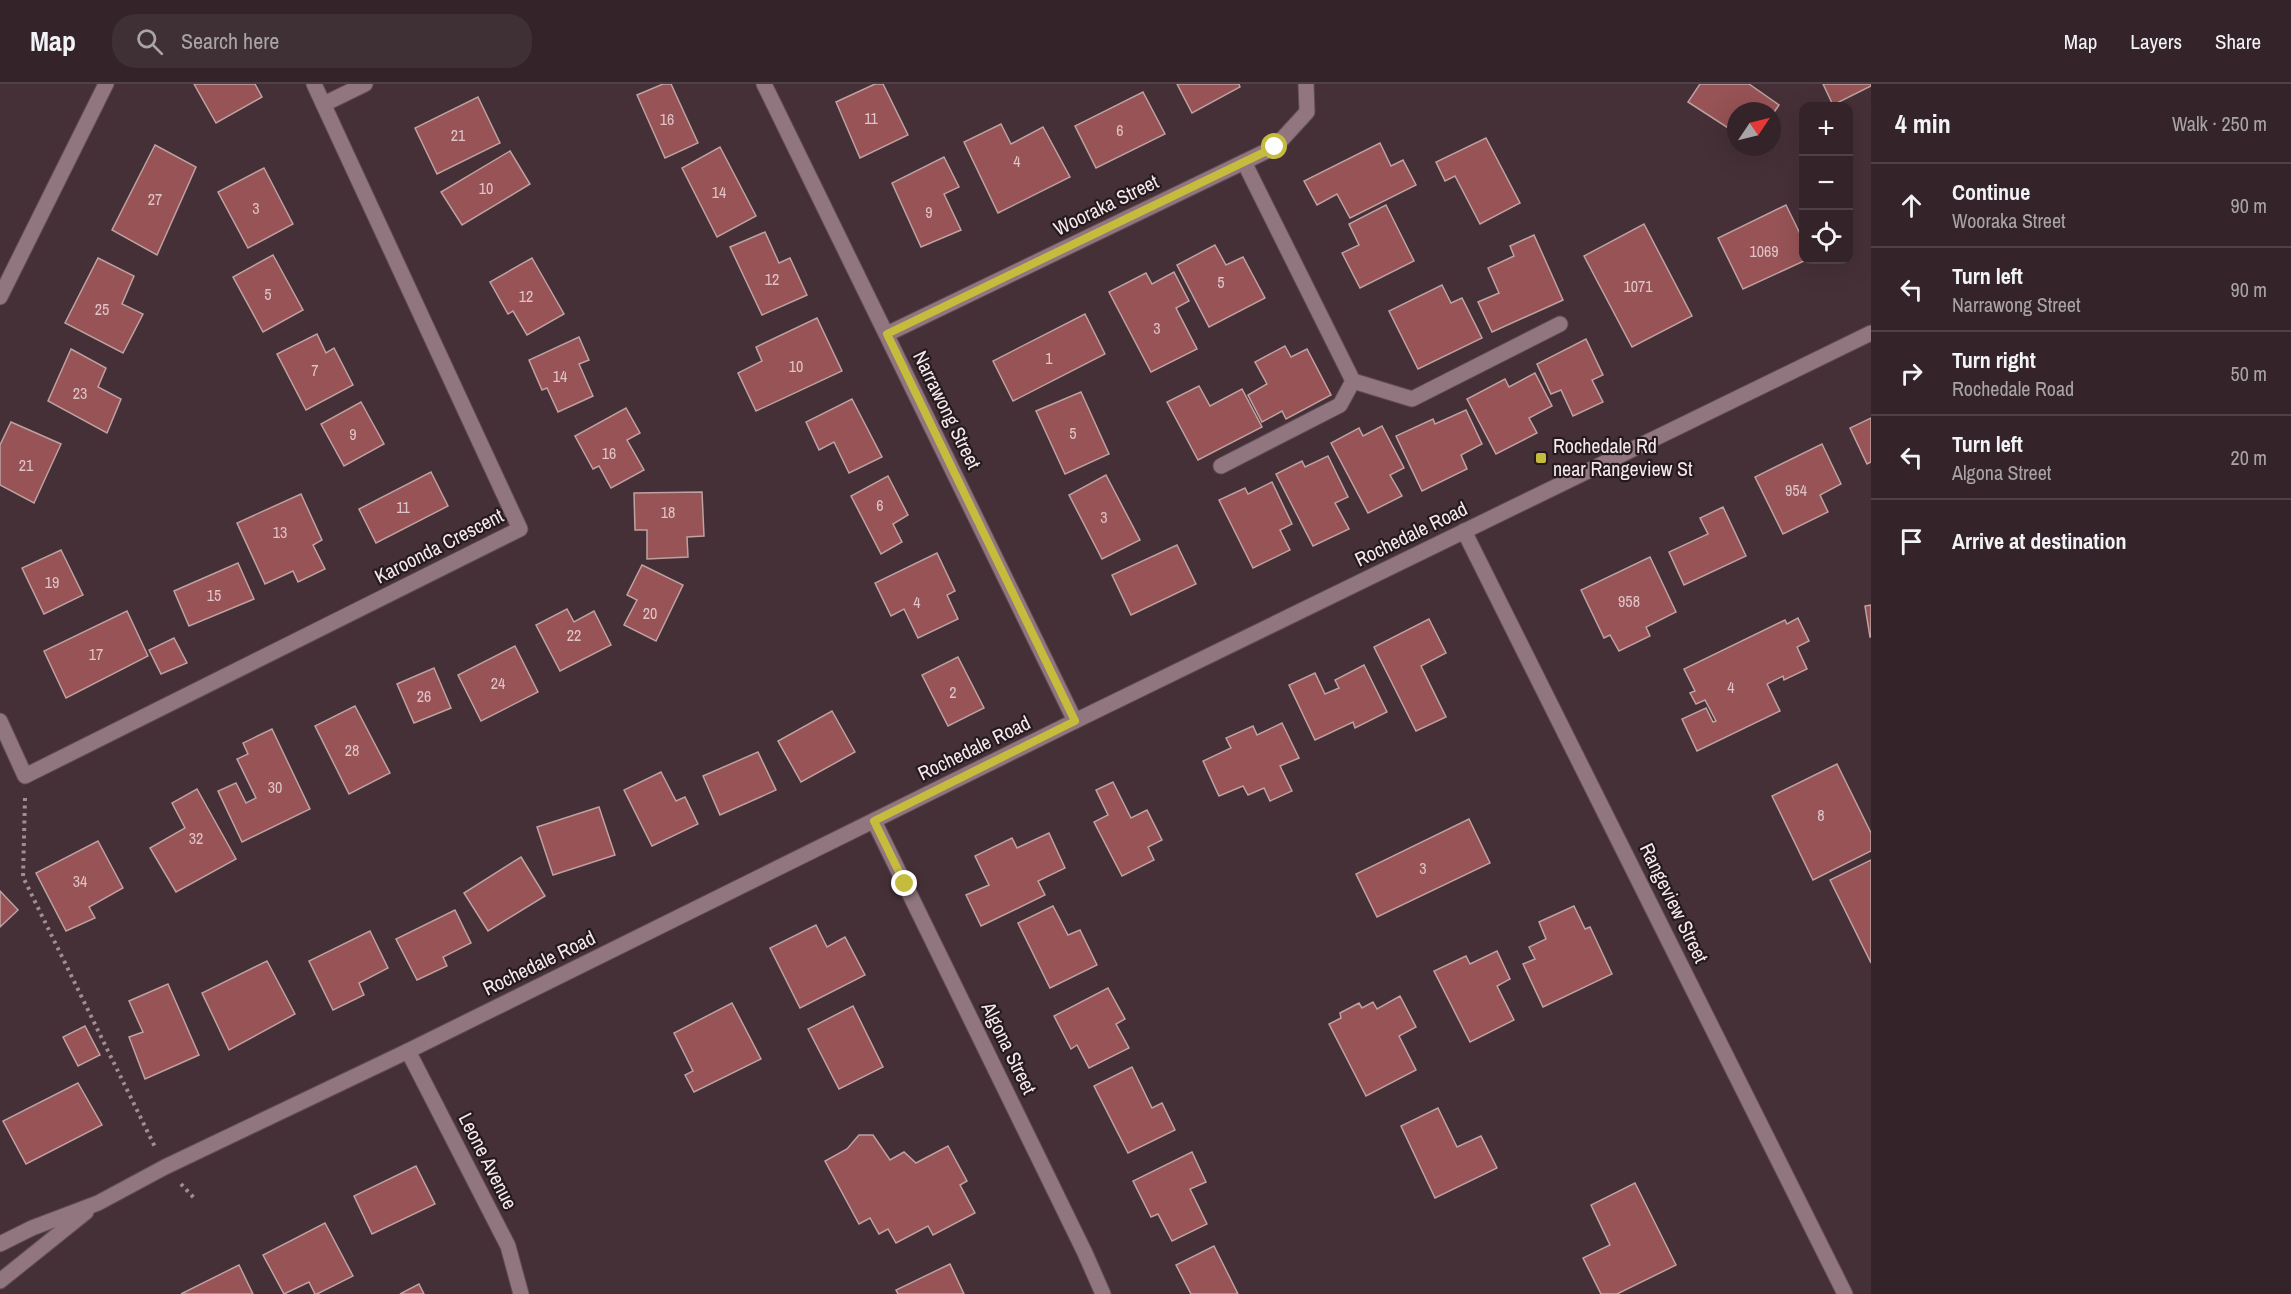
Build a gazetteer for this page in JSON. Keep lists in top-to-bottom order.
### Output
{
  "streets": {
    "street": [
      "Wooraka Street",
      "Narrawong Street",
      "Rochedale Road",
      "Karoonda Crescent",
      "Rangeview Street",
      "Algona Street",
      "Leone Avenue"
    ]
  },
  "crossings": [
    ["Wooraka Street", "Narrawong Street"],
    ["Narrawong Street", "Rochedale Road"],
    ["Rochedale Road", "Rangeview Street"],
    ["Rochedale Road", "Algona Street"],
    ["Rochedale Road", "Leone Avenue"]
  ],
  "places": {
    "transit": ["Rochedale Rd near Rangeview St"]
  },
  "house_numbers": [
    "11",
    "16",
    "6",
    "21",
    "4",
    "10",
    "14",
    "27",
    "3",
    "9",
    "1069",
    "12",
    "5",
    "1071",
    "5",
    "12",
    "25",
    "3",
    "1",
    "10",
    "7",
    "14",
    "23",
    "5",
    "9",
    "16",
    "21",
    "954",
    "6",
    "11",
    "18",
    "3",
    "13",
    "19",
    "15",
    "958",
    "4",
    "20",
    "22",
    "17",
    "24",
    "4",
    "2",
    "26",
    "28",
    "30",
    "8",
    "32",
    "3",
    "34"
  ],
  "north": "top right",
  "page": {
    "header": "Map",
    "search": "Search here",
    "nav": ["Map", "Layers", "Share"],
    "heading": ["4 min", "Walk · 250 m"],
    "map_buttons": ["+", "−"],
    "list": [
      ["Continue", "Wooraka Street", "90 m"],
      ["Turn left", "Narrawong Street", "90 m"],
      ["Turn right", "Rochedale Road", "50 m"],
      ["Turn left", "Algona Street", "20 m"],
      "Arrive at destination"
    ]
  }
}
